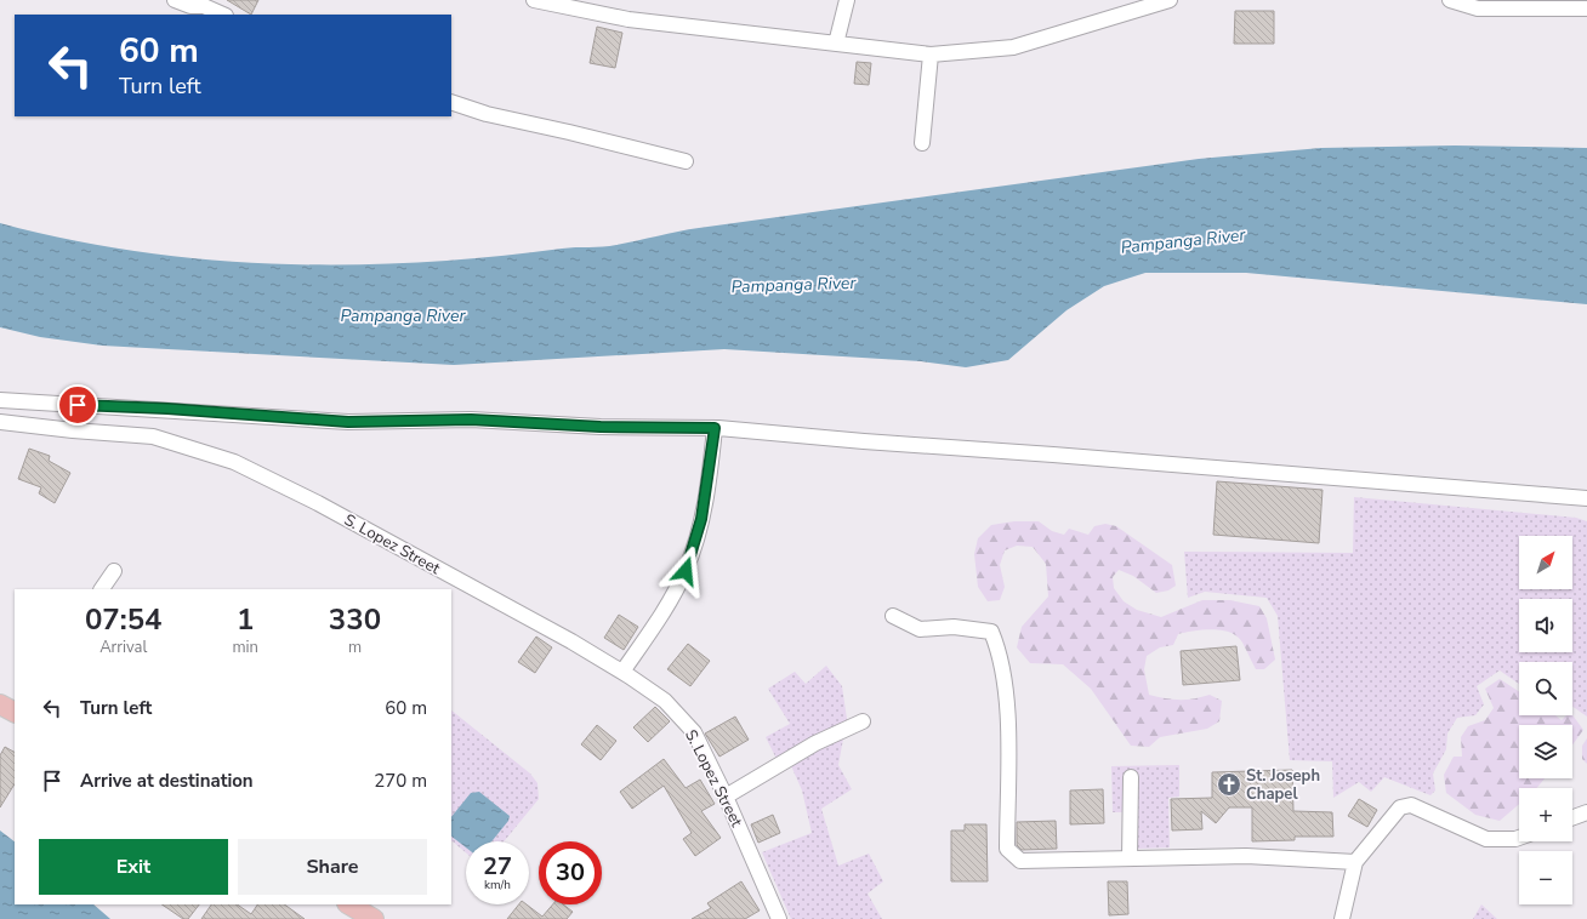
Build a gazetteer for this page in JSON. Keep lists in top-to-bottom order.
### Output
{
  "streets": {
    "street": ["S. Lopez Street"]
  },
  "water": ["Pampanga River"],
  "places": {
    "church": ["St. Joseph Chapel"]
  },
  "north": "top right",
  "page": {
    "turn": ["60 m", "Turn left"],
    "map_buttons": ["+", "−"],
    "eta": [
      "07:54",
      "Arrival",
      "1",
      "min",
      "330",
      "m"
    ],
    "list": [
      {
        "name": "Turn left",
        "value": "60 m"
      },
      {
        "name": "Arrive at destination",
        "value": "270 m"
      }
    ],
    "buttons": ["Exit", "Share"],
    "speed": "27 km/h",
    "limit": "30"
  }
}
